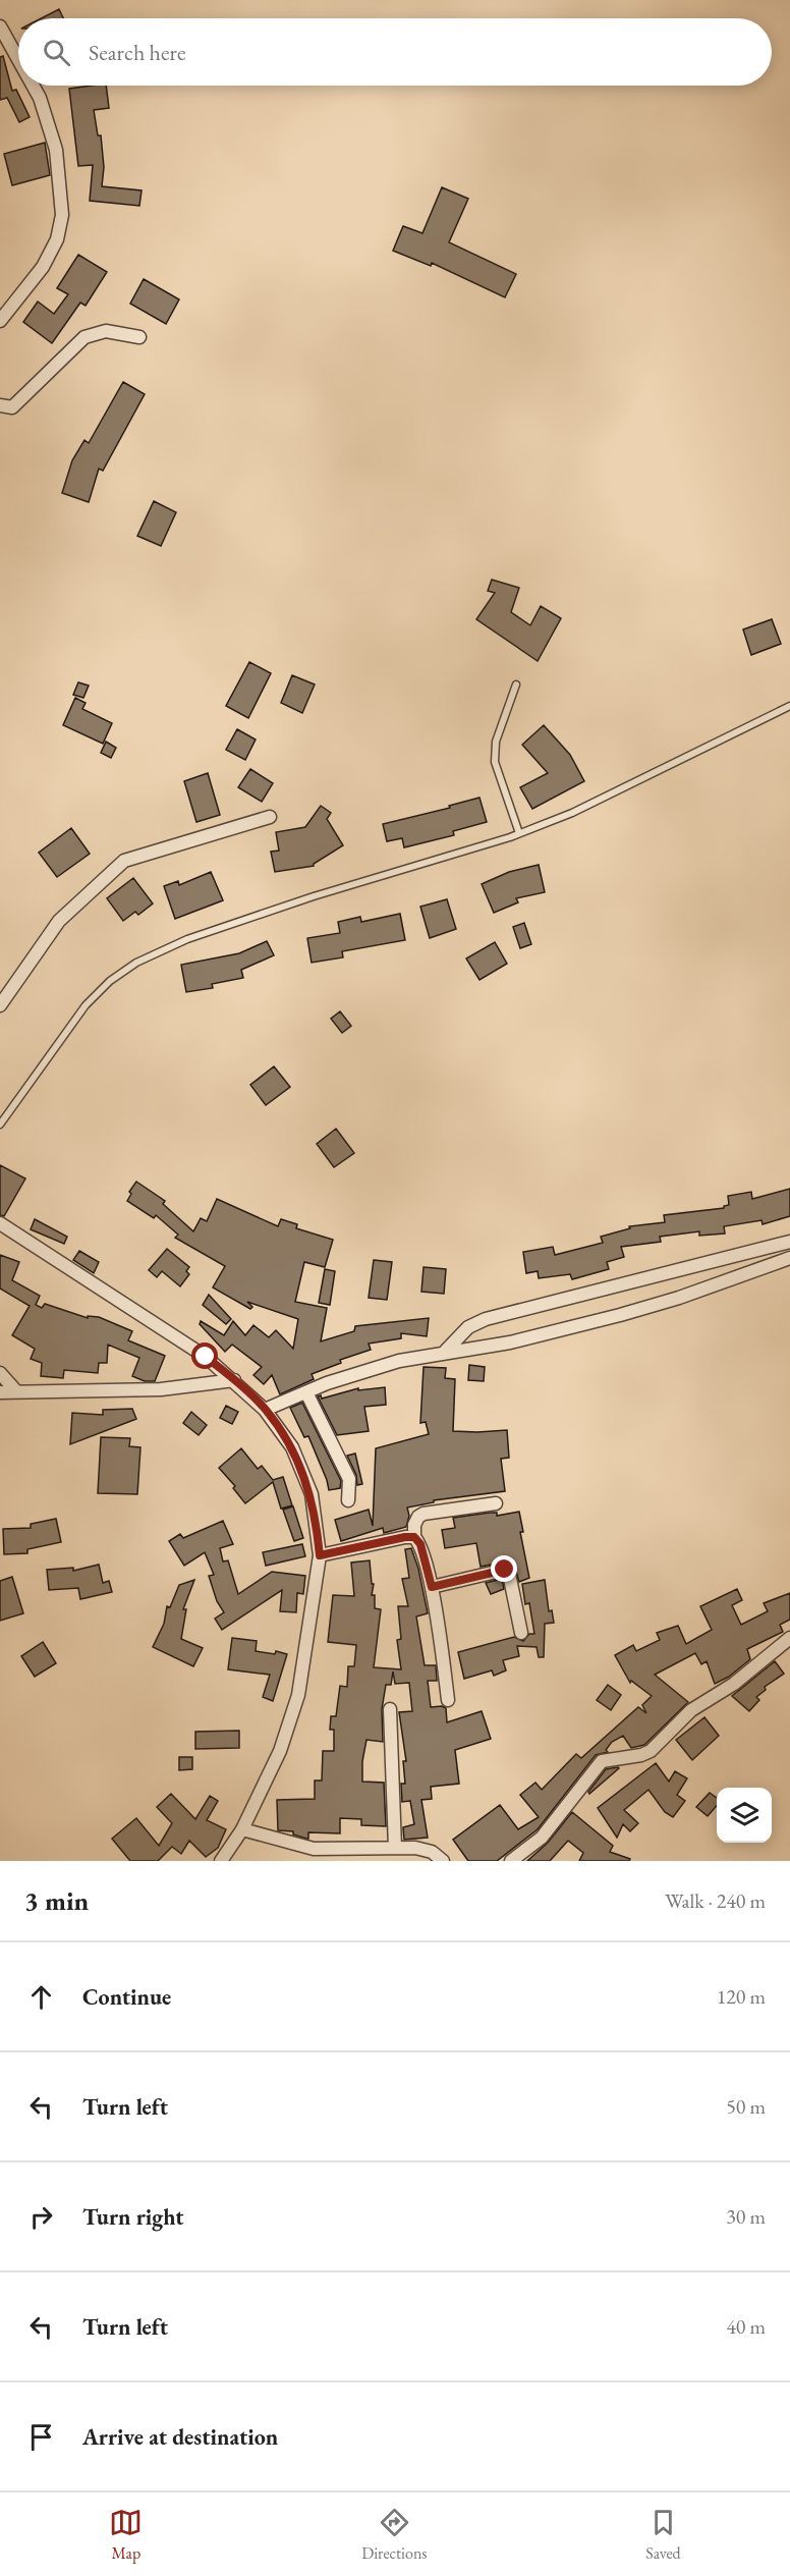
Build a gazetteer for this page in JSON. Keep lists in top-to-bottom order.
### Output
{
  "page": {
    "search": "Search here",
    "heading": ["3 min", "Walk · 240 m"],
    "list": [
      ["Continue", "120 m"],
      ["Turn left", "50 m"],
      ["Turn right", "30 m"],
      ["Turn left", "40 m"],
      "Arrive at destination"
    ],
    "nav": ["Map", "Directions", "Saved"]
  }
}
